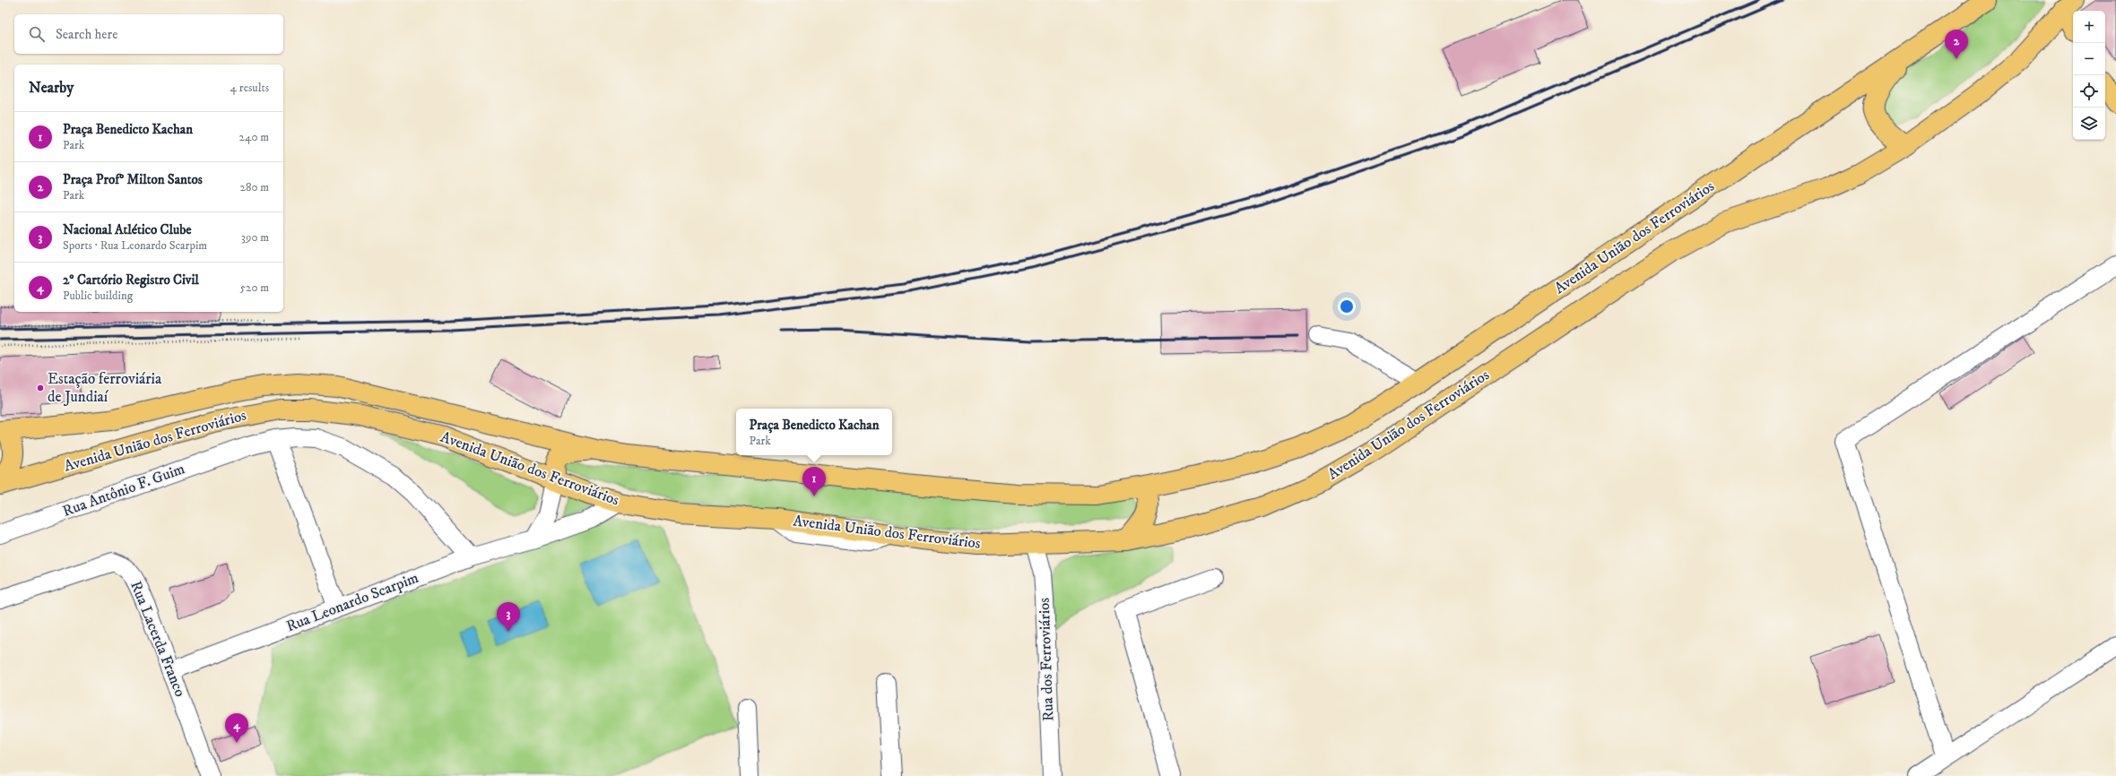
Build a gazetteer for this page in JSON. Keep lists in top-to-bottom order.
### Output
{
  "streets": {
    "main road": ["Avenida União dos Ferroviários"],
    "street": [
      "Rua Antônio F. Guim",
      "Rua Leonardo Scarpim",
      "Rua Lacerda Franco",
      "Rua dos Ferroviários"
    ]
  },
  "crossings": [
    ["Avenida União dos Ferroviários", "Rua Leonardo Scarpim"],
    ["Avenida União dos Ferroviários", "Rua dos Ferroviários"],
    ["Rua Antônio F. Guim", "Rua Leonardo Scarpim"],
    ["Rua Leonardo Scarpim", "Rua Lacerda Franco"]
  ],
  "places": ["Estação ferroviária de Jundiaí"],
  "page": {
    "map_buttons": ["+", "−"],
    "search": "Search here",
    "pins": [
      "2",
      "1",
      "3",
      "4"
    ],
    "heading": ["Nearby", "4 results"],
    "list": [
      {
        "mark": "1",
        "name": "Praça Benedicto Kachan",
        "note": "Park",
        "value": "240 m"
      },
      {
        "mark": "2",
        "name": "Praça Profº Milton Santos",
        "note": "Park",
        "value": "280 m"
      },
      {
        "mark": "3",
        "name": "Nacional Atlético Clube",
        "note": "Sports · Rua Leonardo Scarpim",
        "value": "390 m"
      },
      {
        "mark": "4",
        "name": "2º Cartório Registro Civil",
        "note": "Public building",
        "value": "520 m"
      }
    ],
    "popup": ["Praça Benedicto Kachan", "Park"]
  }
}
